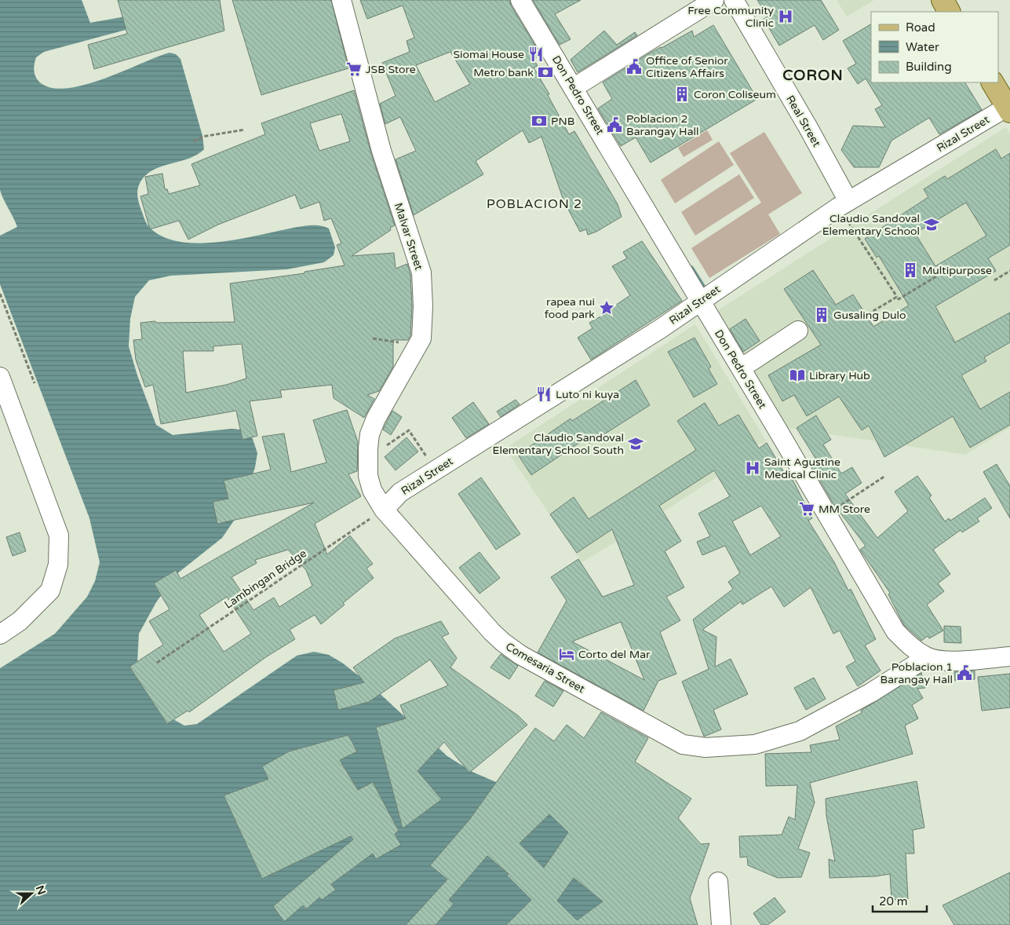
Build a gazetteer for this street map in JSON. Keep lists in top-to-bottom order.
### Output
{
  "streets": {
    "street": [
      "Don Pedro Street",
      "Real Street",
      "Rizal Street",
      "Malvar Street",
      "Comesaria Street"
    ],
    "path": ["Lambingan Bridge"]
  },
  "crossings": [
    ["Don Pedro Street", "Rizal Street"],
    ["Don Pedro Street", "Comesaria Street"],
    ["Real Street", "Rizal Street"],
    ["Rizal Street", "Malvar Street"],
    ["Rizal Street", "Lambingan Bridge"],
    ["Rizal Street", "Comesaria Street"],
    ["Malvar Street", "Lambingan Bridge"],
    ["Malvar Street", "Comesaria Street"],
    ["Lambingan Bridge", "Comesaria Street"]
  ],
  "districts": ["CORON", "POBLACION 2"],
  "places": {
    "hospital": ["Free Community Clinic", "Saint Agustine Medical Clinic"],
    "restaurant": ["Siomai House", "Luto ni kuya"],
    "public building": ["Office of Senior Citizens Affairs", "Poblacion 2 Barangay Hall", "Poblacion 1 Barangay Hall"],
    "supermarket": ["JSB Store", "MM Store"],
    "bank": ["Metro bank", "PNB"],
    "building": ["Coron Coliseum", "Multipurpose", "Gusaling Dulo"],
    "school or university": ["Claudio Sandoval Elementary School", "Claudio Sandoval Elementary School South"],
    "place": ["rapea nui food park"],
    "library": ["Library Hub"],
    "hotel": ["Corto del Mar"]
  },
  "legend": ["Road", "Water", "Building"],
  "scale_bar": "20 m",
  "north": "right"
}
